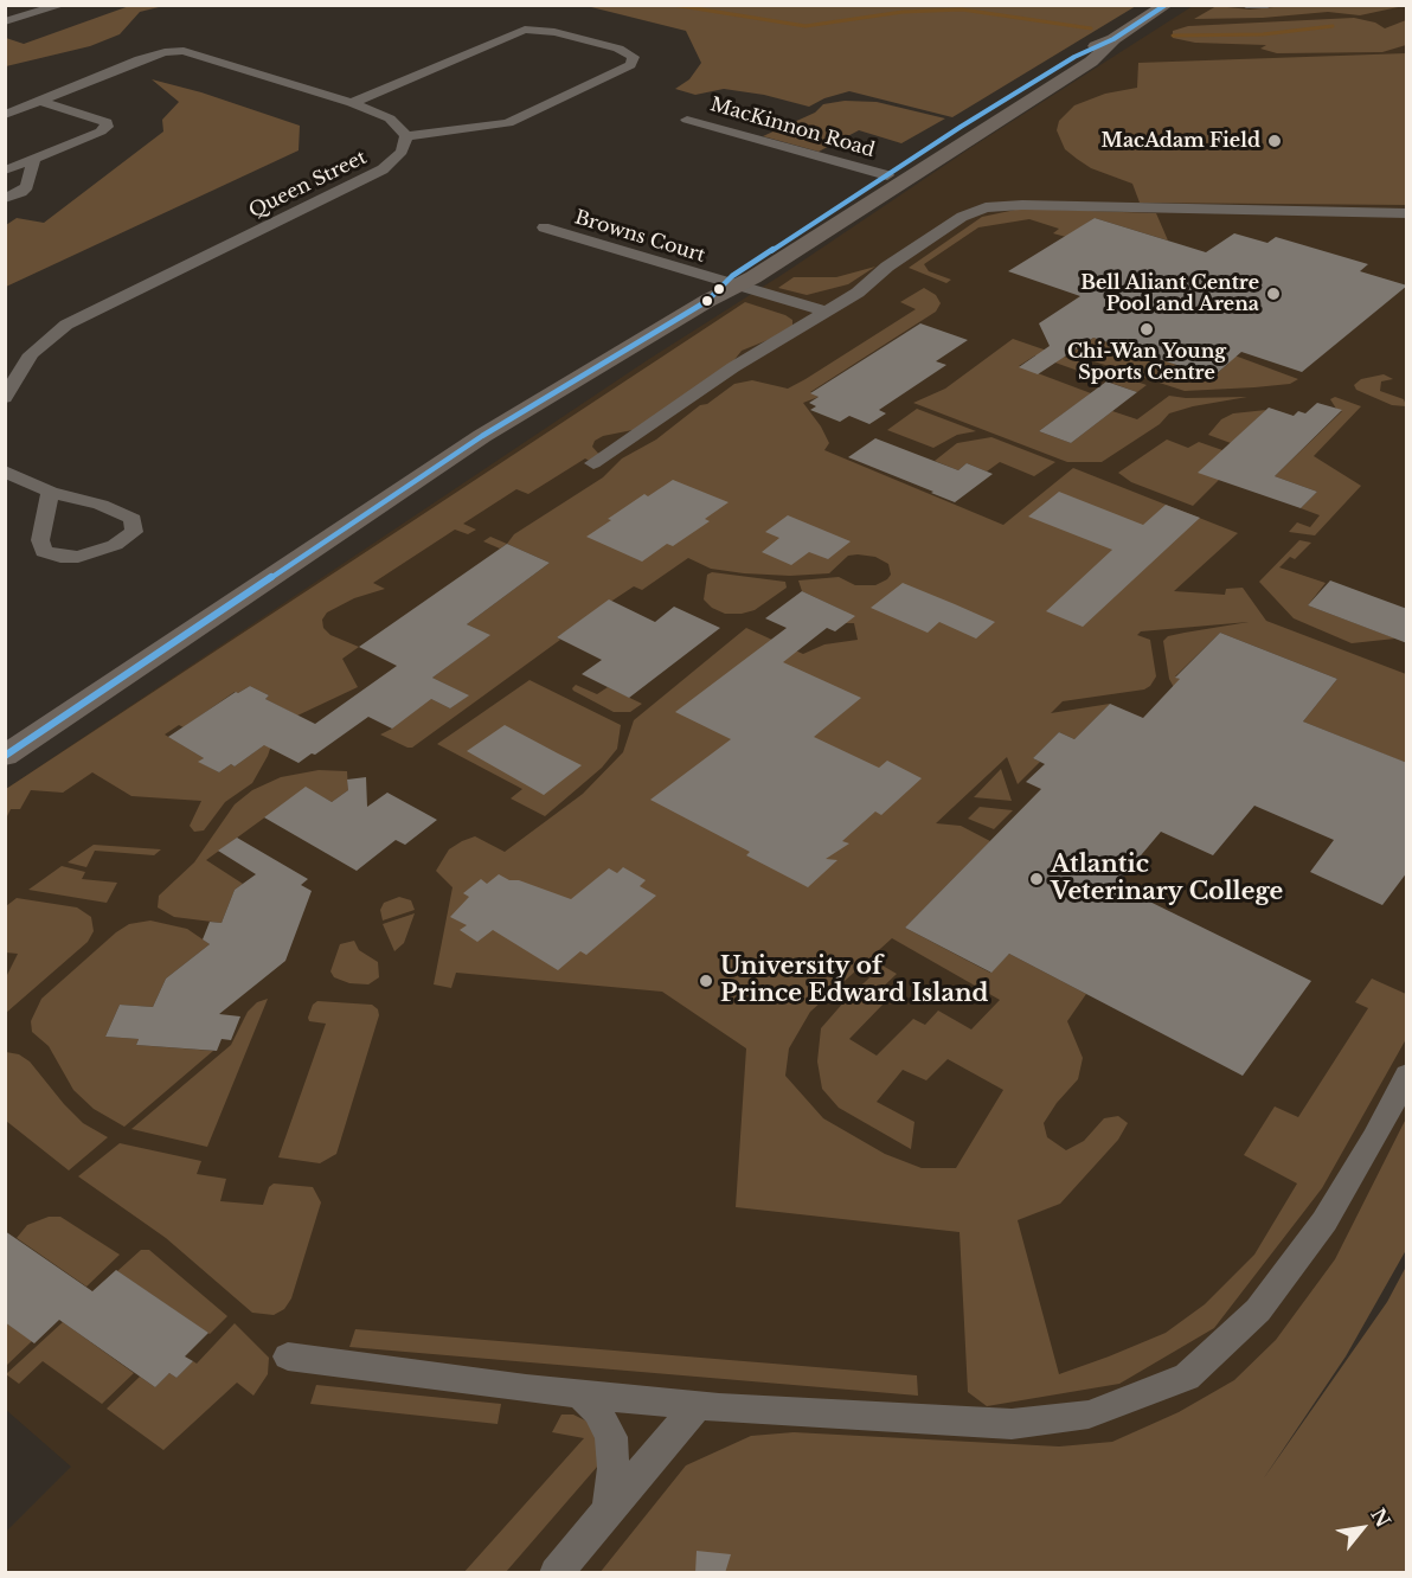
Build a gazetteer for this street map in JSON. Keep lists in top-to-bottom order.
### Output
{
  "streets": {
    "street": ["MacKinnon Road", "Queen Street", "Browns Court"]
  },
  "places": [
    "MacAdam Field",
    "Bell Aliant Centre Pool and Arena",
    "Chi-Wan Young Sports Centre",
    "Atlantic Veterinary College",
    "University of Prince Edward Island"
  ],
  "north": "top right"
}
